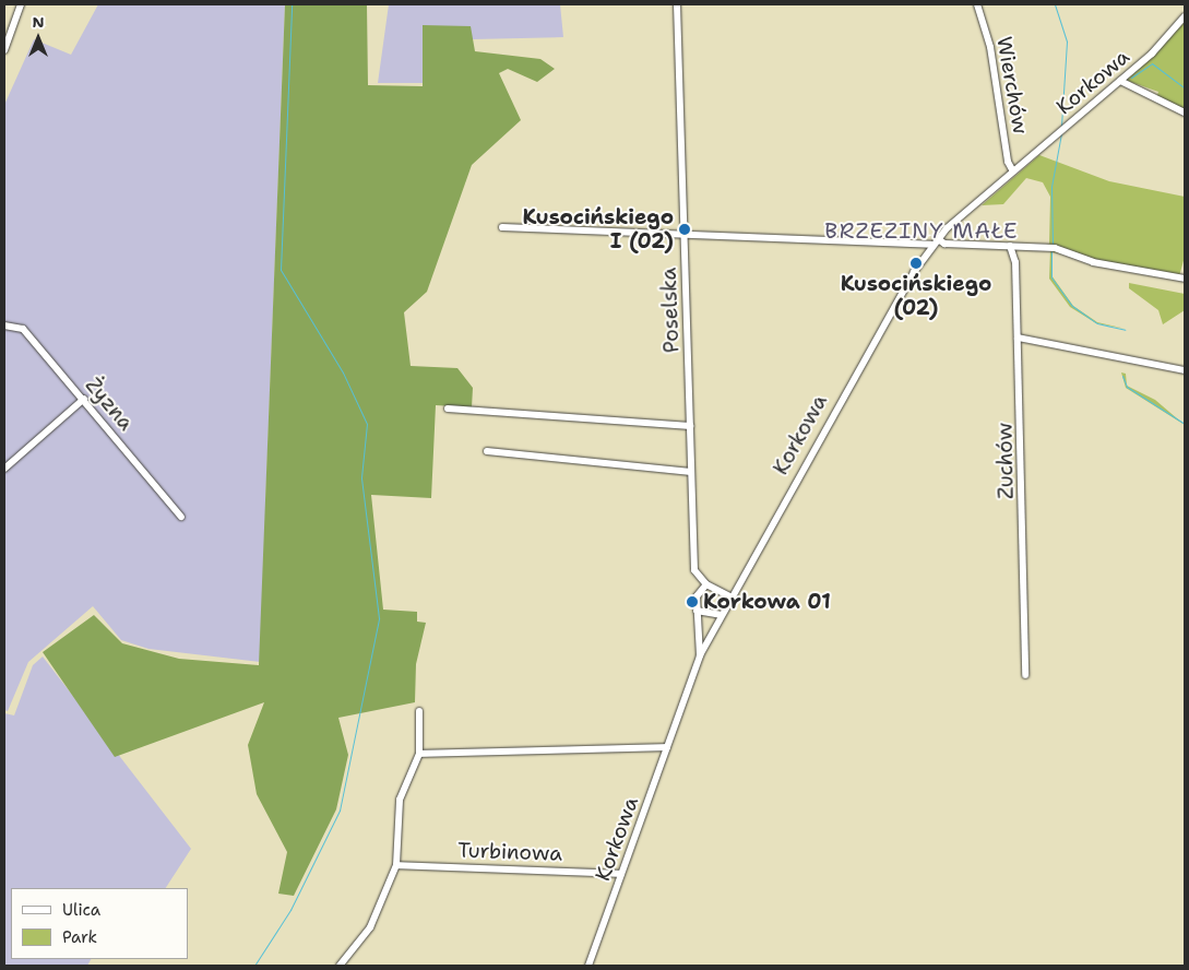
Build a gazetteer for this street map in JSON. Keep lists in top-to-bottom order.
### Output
{
  "streets": {
    "street": [
      "Korkowa",
      "Wierchów",
      "Poselska",
      "Żyzna",
      "Zuchów",
      "Turbinowa"
    ]
  },
  "crossings": [
    ["Korkowa", "Wierchów"],
    ["Korkowa", "Turbinowa"]
  ],
  "districts": ["BRZEZINY MAŁE"],
  "places": ["Kusocińskiego I (02)", "Kusocińskiego (02)", "Korkowa 01"],
  "legend": ["Ulica", "Park"],
  "north": "top"
}
